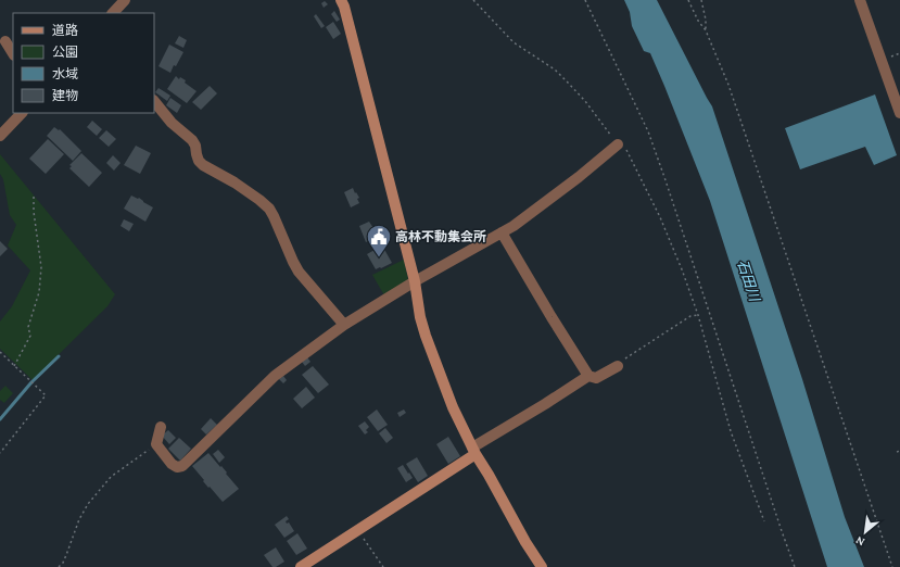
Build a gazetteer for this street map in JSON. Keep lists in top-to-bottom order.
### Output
{
  "water": ["石田川"],
  "places": {
    "public building": ["高林不動集会所"]
  },
  "legend": [
    "道路",
    "公園",
    "水域",
    "建物"
  ],
  "north": "bottom left"
}
